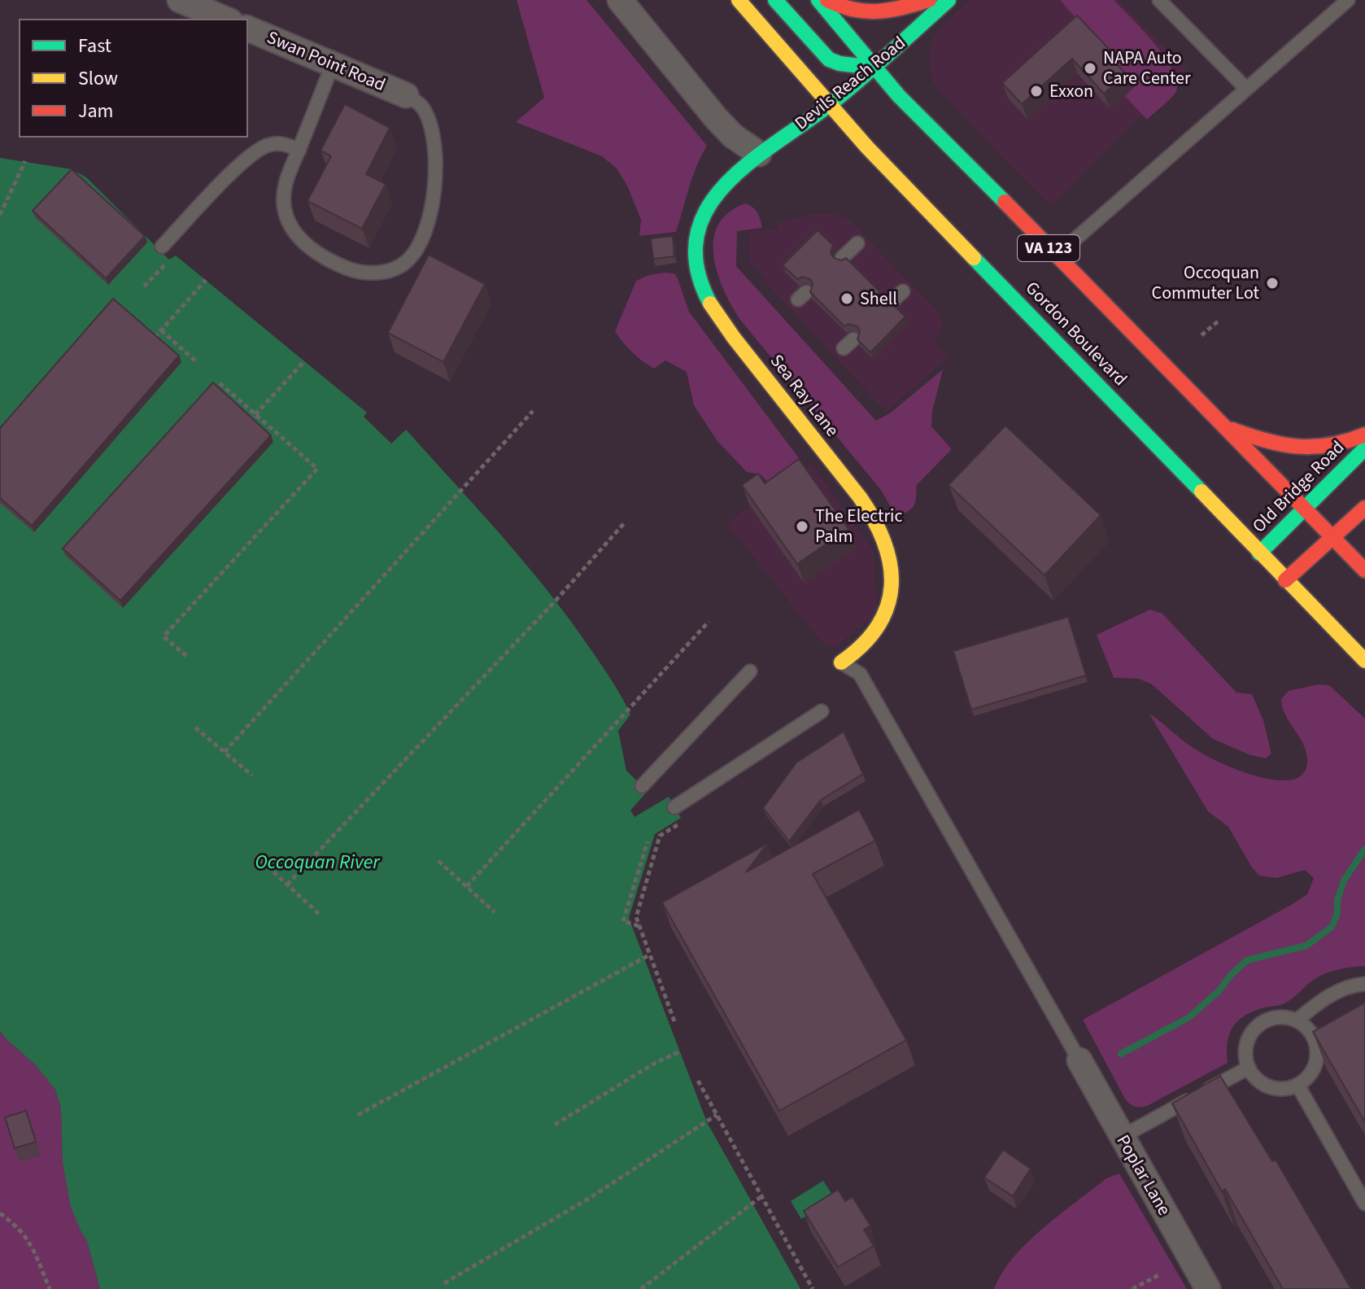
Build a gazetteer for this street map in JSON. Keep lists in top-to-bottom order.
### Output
{
  "streets": {
    "main road": [
      "Devils Reach Road",
      "VA 123",
      "Gordon Boulevard",
      "Sea Ray Lane",
      "Old Bridge Road"
    ],
    "street": ["Swan Point Road", "Poplar Lane"]
  },
  "crossings": [
    ["Devils Reach Road", "VA 123"],
    ["Devils Reach Road", "Gordon Boulevard"],
    ["Devils Reach Road", "Sea Ray Lane"],
    ["VA 123", "Old Bridge Road"],
    ["Gordon Boulevard", "Old Bridge Road"]
  ],
  "water": ["Occoquan River"],
  "places": [
    "NAPA Auto Care Center",
    "Exxon",
    "Occoquan Commuter Lot",
    "Shell",
    "The Electric Palm"
  ],
  "legend": ["Fast", "Slow", "Jam"]
}
